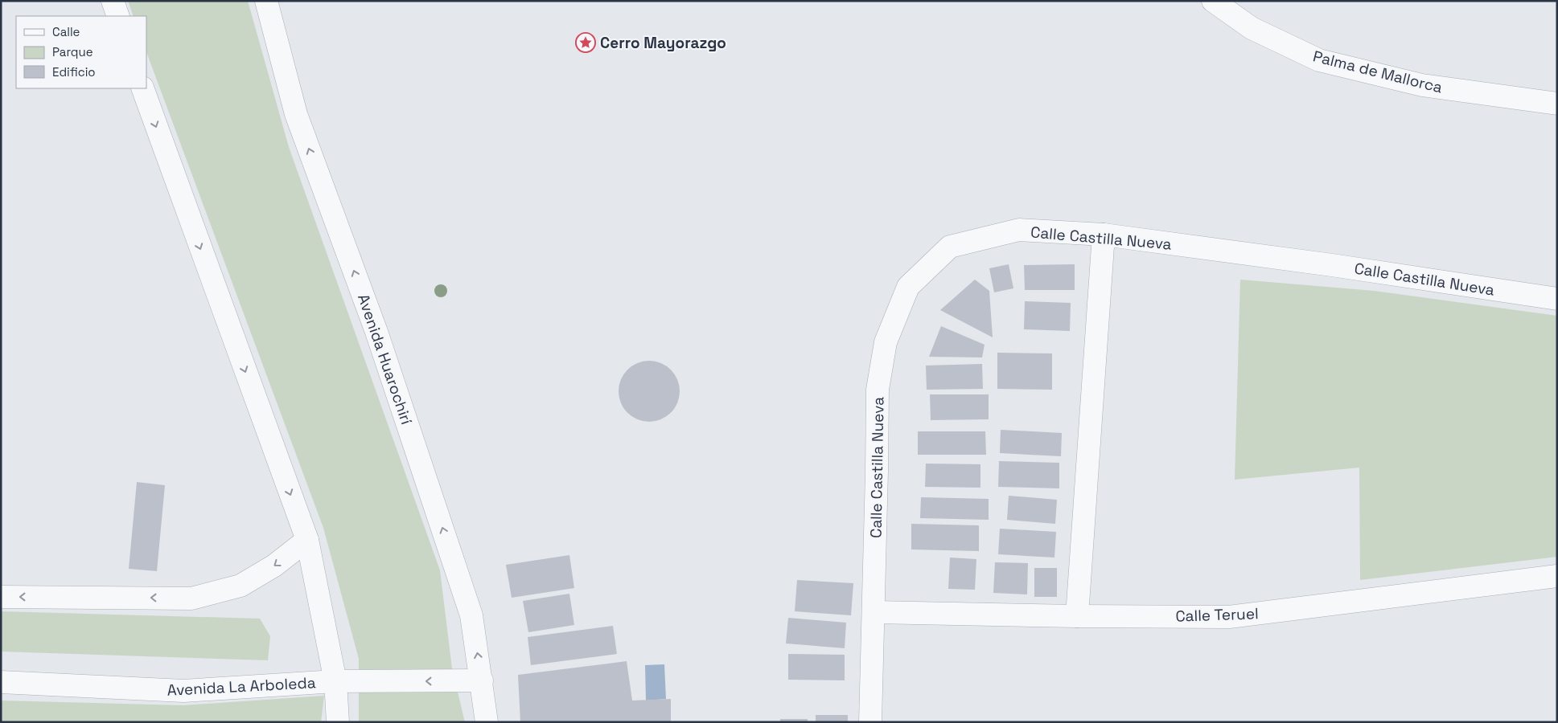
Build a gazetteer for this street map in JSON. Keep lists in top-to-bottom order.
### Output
{
  "streets": {
    "street": [
      "Palma de Mallorca",
      "Calle Castilla Nueva",
      "Avenida Huarochirí",
      "Calle Teruel",
      "Avenida La Arboleda"
    ]
  },
  "crossings": [
    ["Calle Castilla Nueva", "Calle Teruel"],
    ["Avenida Huarochirí", "Avenida La Arboleda"]
  ],
  "places": {
    "place": ["Cerro Mayorazgo"]
  },
  "legend": ["Calle", "Parque", "Edificio"]
}
